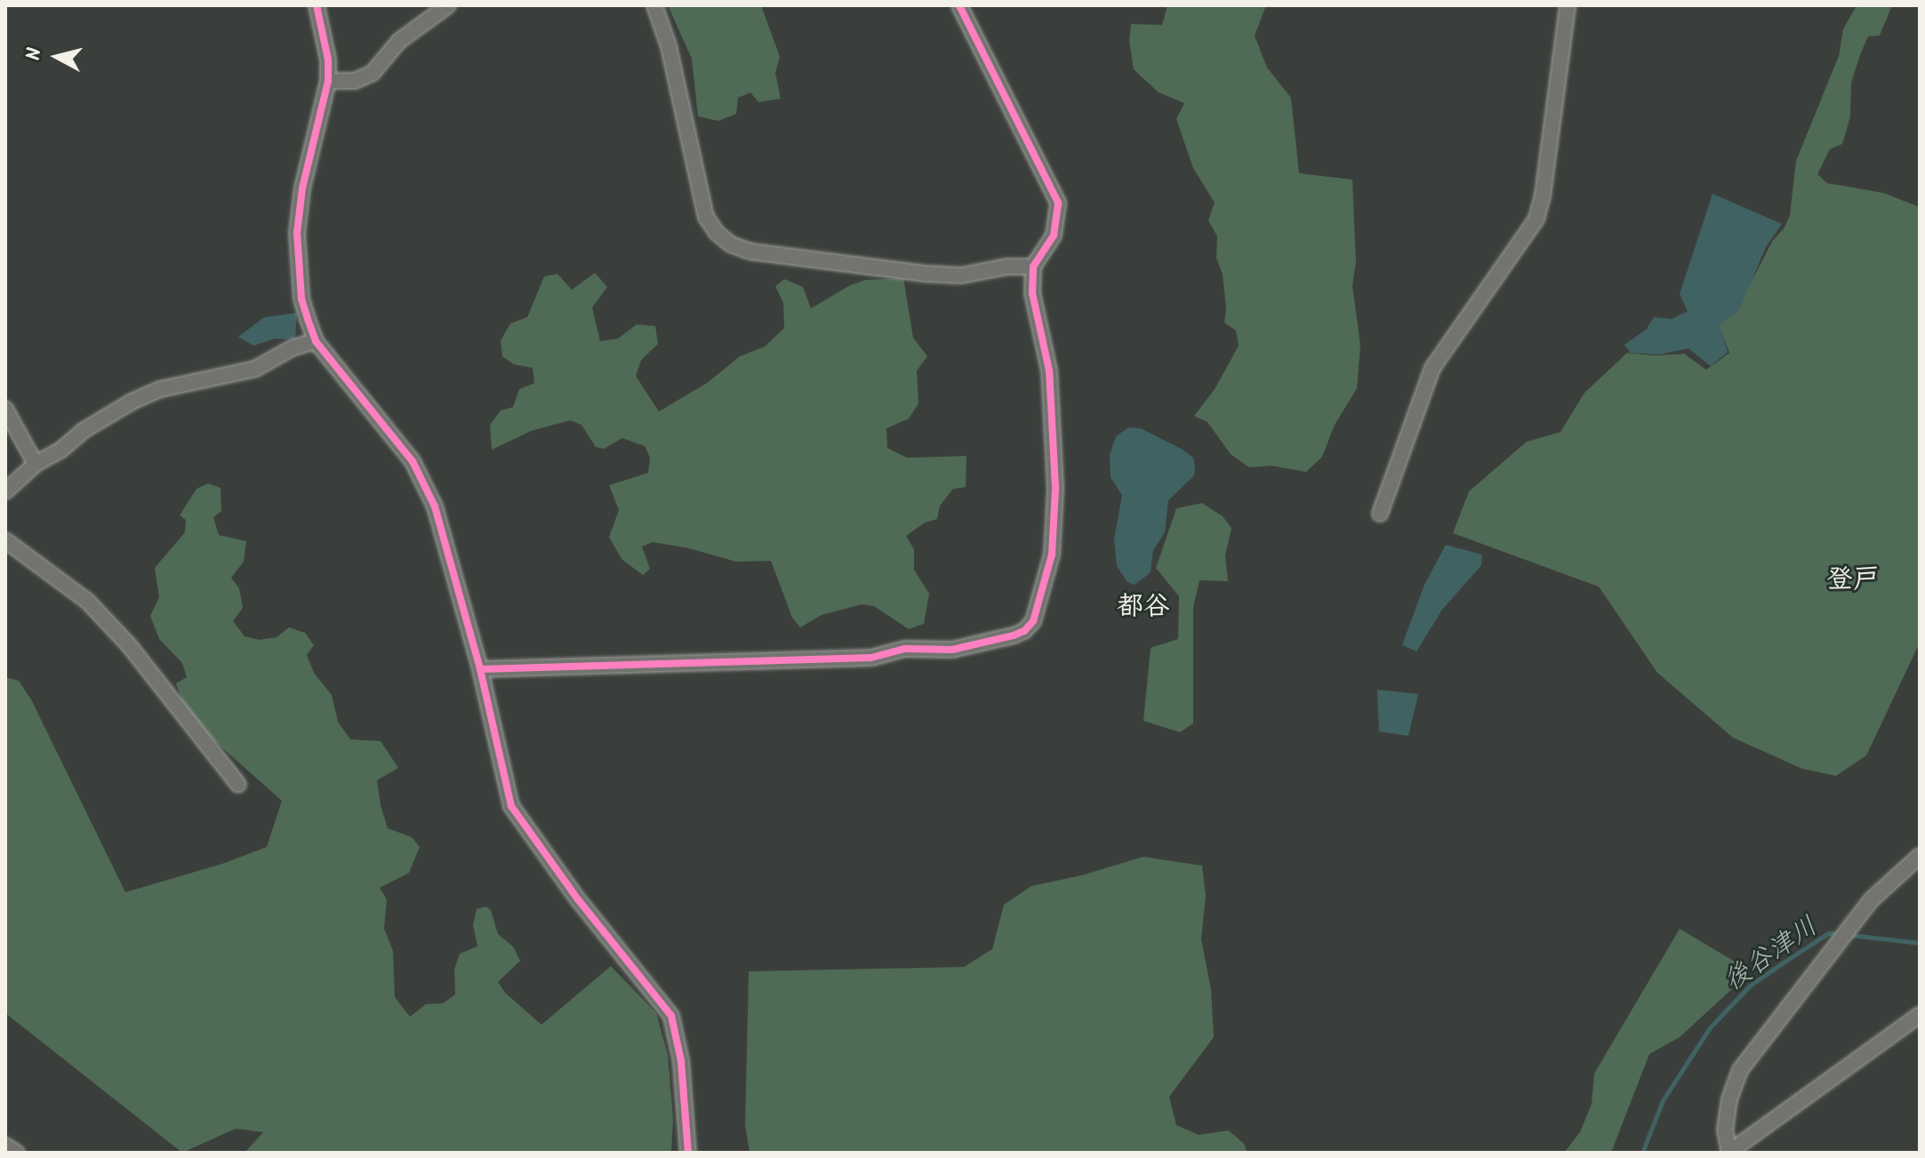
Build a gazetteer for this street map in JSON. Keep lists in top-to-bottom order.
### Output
{
  "districts": ["登戸", "都谷"],
  "water": ["後谷津川"],
  "north": "left"
}
